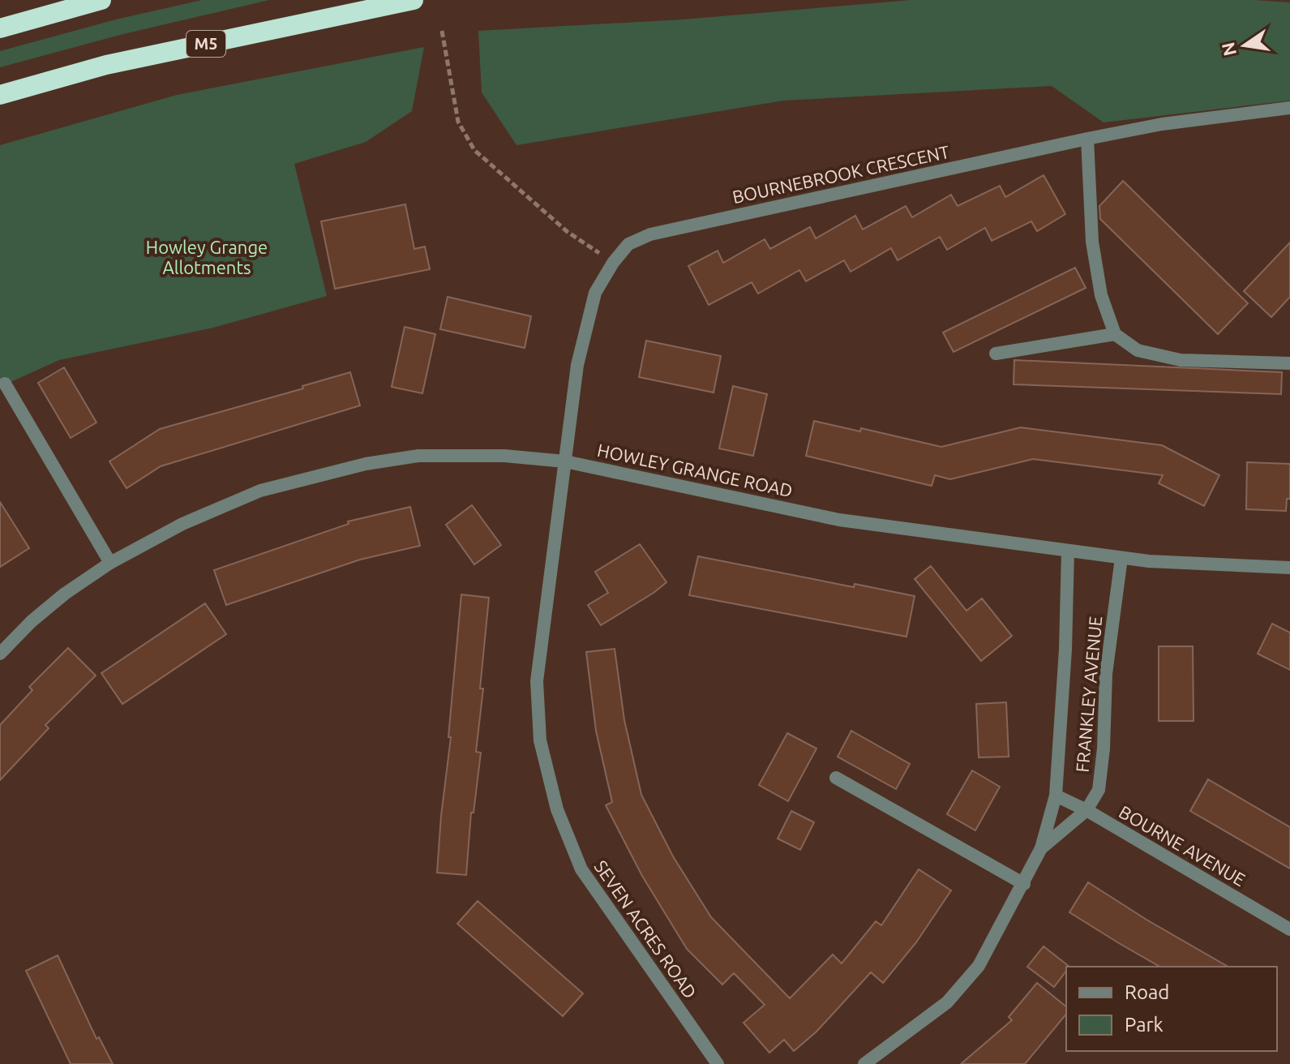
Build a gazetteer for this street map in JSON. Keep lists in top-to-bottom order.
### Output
{
  "streets": {
    "highway": ["M5"],
    "street": [
      "BOURNEBROOK CRESCENT",
      "HOWLEY GRANGE ROAD",
      "FRANKLEY AVENUE",
      "BOURNE AVENUE",
      "SEVEN ACRES ROAD"
    ]
  },
  "crossings": [
    ["BOURNEBROOK CRESCENT", "HOWLEY GRANGE ROAD"],
    ["BOURNEBROOK CRESCENT", "SEVEN ACRES ROAD"],
    ["HOWLEY GRANGE ROAD", "FRANKLEY AVENUE"],
    ["HOWLEY GRANGE ROAD", "SEVEN ACRES ROAD"],
    ["FRANKLEY AVENUE", "BOURNE AVENUE"]
  ],
  "parks": ["Howley Grange Allotments"],
  "legend": ["Road", "Park"],
  "north": "left"
}
